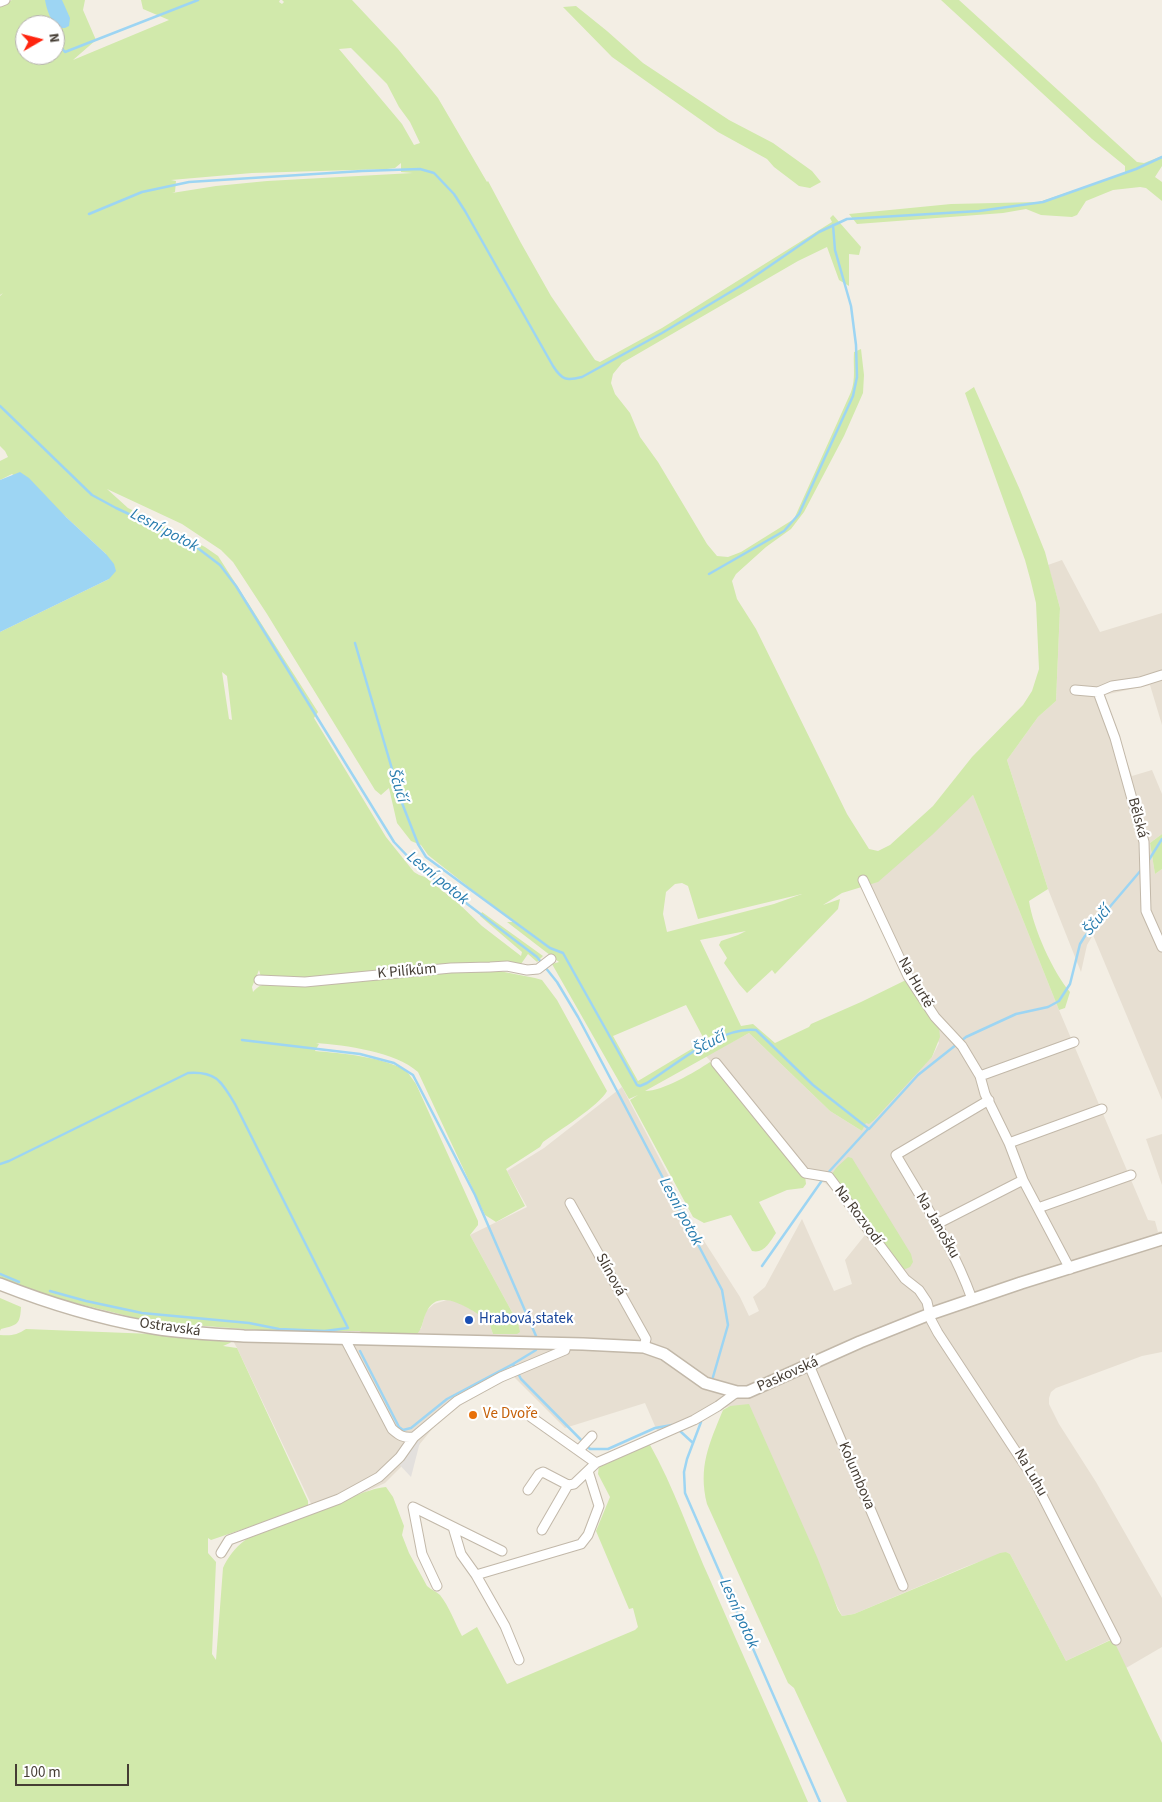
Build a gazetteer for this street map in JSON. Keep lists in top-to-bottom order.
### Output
{
  "streets": {
    "street": [
      "Bělská",
      "K Pilíkům",
      "Na Hurtě",
      "Na Rozvodí",
      "Na Janošku",
      "Slínová",
      "Ostravská",
      "Paskovská",
      "Na Luhu",
      "Kolumbova"
    ]
  },
  "crossings": [
    ["Na Hurtě", "Na Janošku"],
    ["Na Hurtě", "Paskovská"],
    ["Na Rozvodí", "Paskovská"],
    ["Na Rozvodí", "Na Luhu"],
    ["Na Janošku", "Paskovská"],
    ["Slínová", "Paskovská"],
    ["Ostravská", "Paskovská"],
    ["Paskovská", "Na Luhu"],
    ["Paskovská", "Kolumbova"]
  ],
  "water": ["Lesní potok", "Ščučí"],
  "places": ["Hrabová,statek", "Ve Dvoře"],
  "scale_bar": "100 m",
  "north": "right"
}
